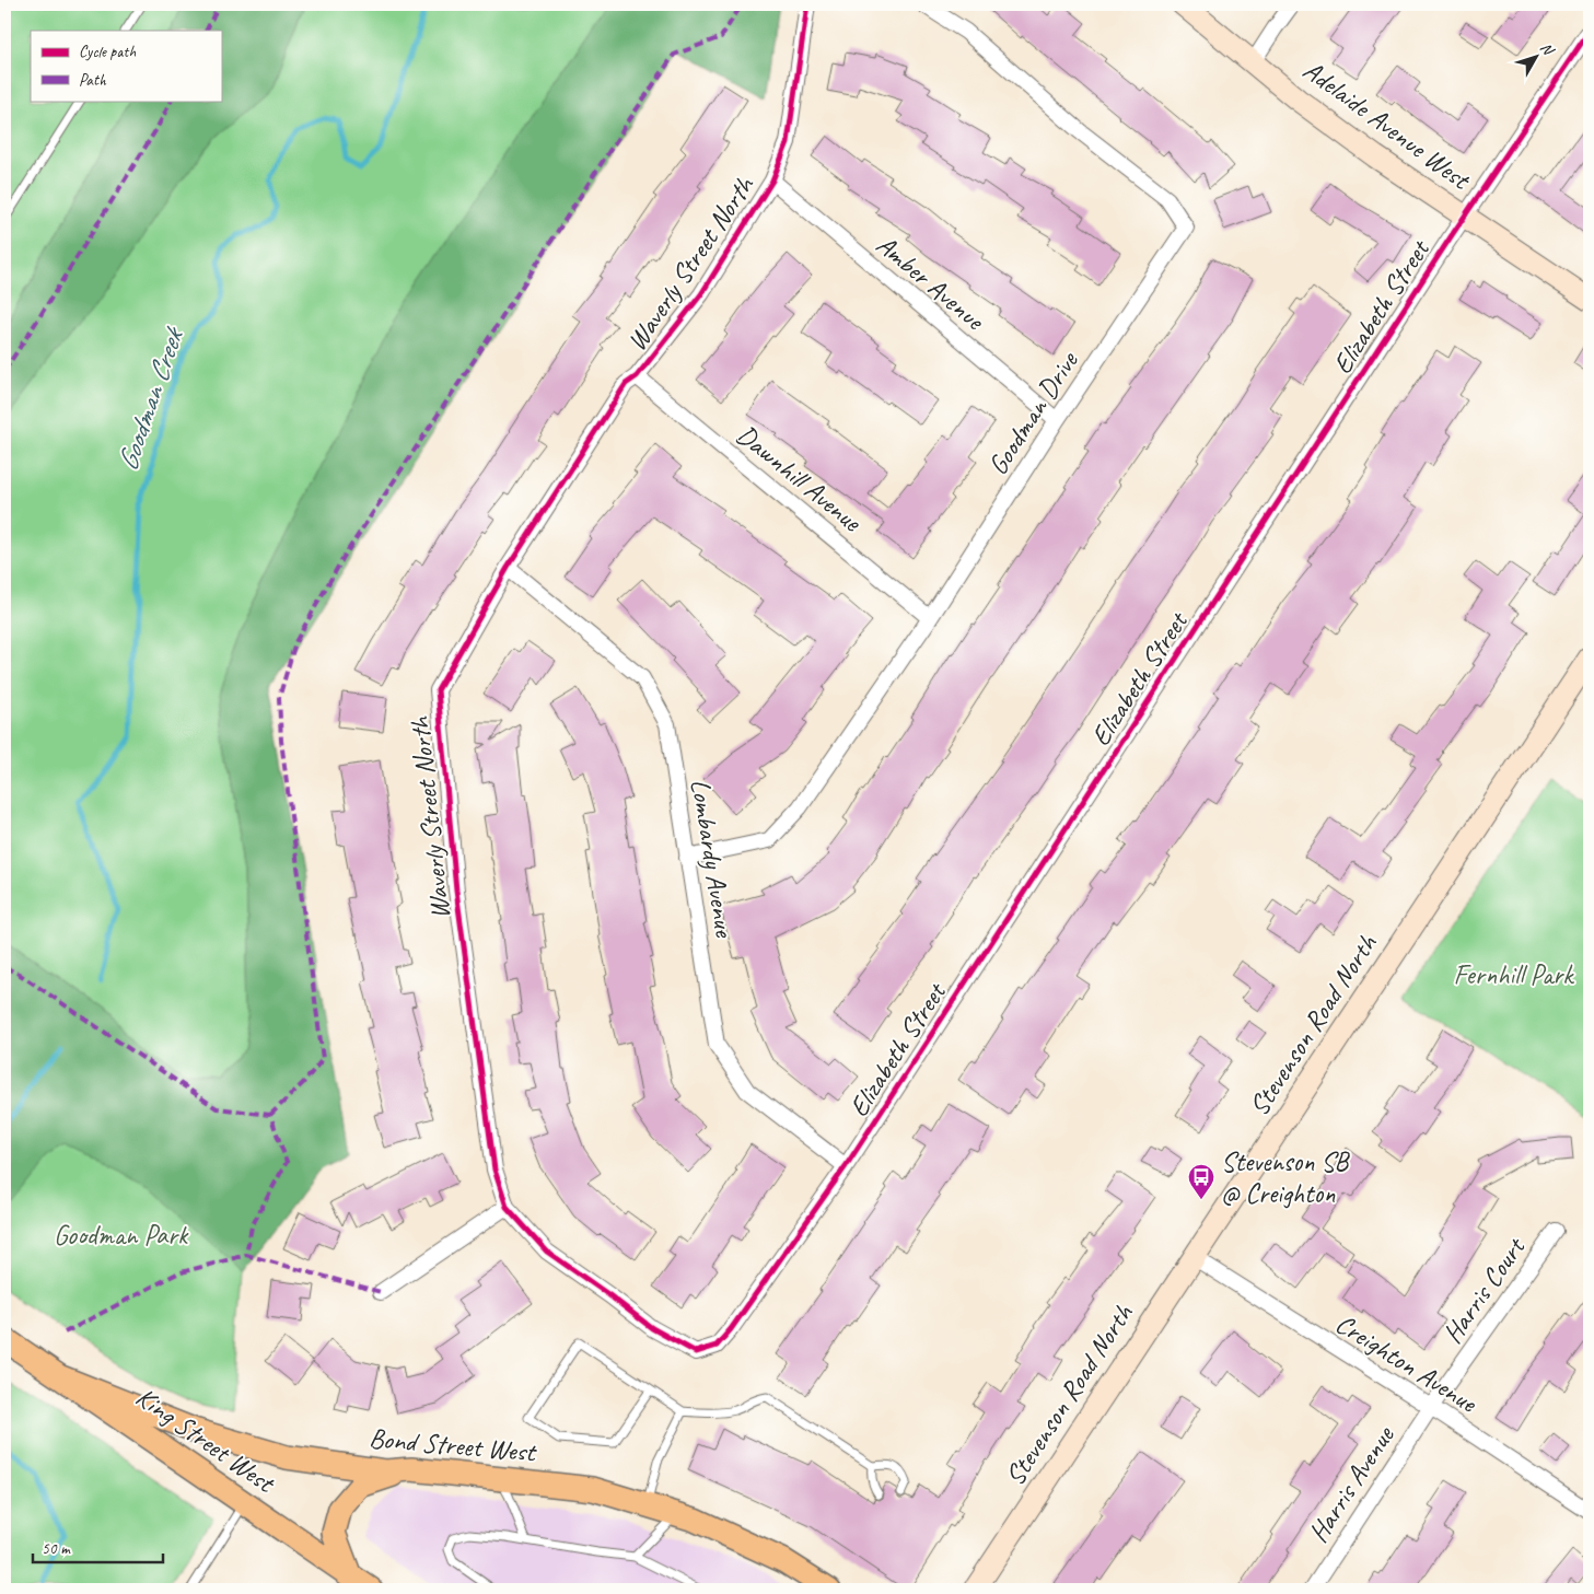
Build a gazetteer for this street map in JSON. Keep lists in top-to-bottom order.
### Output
{
  "streets": {
    "main road": [
      "Adelaide Avenue West",
      "Stevenson Road North",
      "King Street West",
      "Bond Street West"
    ],
    "street": [
      "Waverly Street North",
      "Amber Avenue",
      "Elizabeth Street",
      "Goodman Drive",
      "Dawnhill Avenue",
      "Lombardy Avenue",
      "Harris Court",
      "Creighton Avenue",
      "Harris Avenue"
    ]
  },
  "crossings": [
    ["Adelaide Avenue West", "Elizabeth Street"],
    ["Waverly Street North", "Amber Avenue"],
    ["Waverly Street North", "Elizabeth Street"],
    ["Waverly Street North", "Dawnhill Avenue"],
    ["Waverly Street North", "Lombardy Avenue"],
    ["Amber Avenue", "Goodman Drive"],
    ["Elizabeth Street", "Lombardy Avenue"],
    ["Goodman Drive", "Dawnhill Avenue"],
    ["Goodman Drive", "Lombardy Avenue"],
    ["Stevenson Road North", "Creighton Avenue"],
    ["Harris Court", "Creighton Avenue"],
    ["Harris Court", "Harris Avenue"],
    ["Creighton Avenue", "Harris Avenue"],
    ["King Street West", "Bond Street West"]
  ],
  "water": ["Goodman Creek"],
  "parks": ["Fernhill Park", "Goodman Park"],
  "places": {
    "bus stop": ["Stevenson SB @ Creighton"]
  },
  "legend": ["Cycle path", "Path"],
  "scale_bar": "50 m",
  "north": "top right"
}
